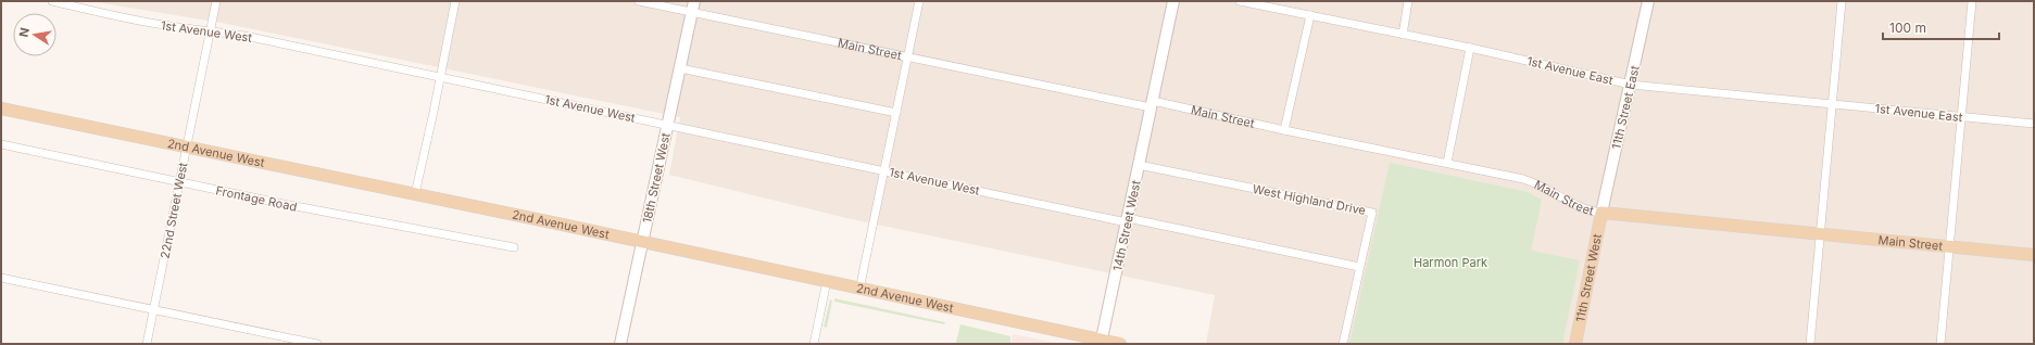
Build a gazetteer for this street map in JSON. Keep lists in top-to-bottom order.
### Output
{
  "streets": {
    "main road": ["Main Street", "2nd Avenue West", "11th Street West"],
    "street": [
      "1st Avenue West",
      "1st Avenue East",
      "11th Street East",
      "18th Street West",
      "Frontage Road",
      "West Highland Drive",
      "22nd Street West",
      "14th Street West"
    ]
  },
  "crossings": [
    ["1st Avenue West", "18th Street West"],
    ["1st Avenue West", "West Highland Drive"],
    ["1st Avenue West", "22nd Street West"],
    ["1st Avenue West", "14th Street West"],
    ["Main Street", "11th Street East"],
    ["Main Street", "18th Street West"],
    ["Main Street", "14th Street West"],
    ["Main Street", "11th Street West"],
    ["1st Avenue East", "11th Street East"],
    ["11th Street East", "11th Street West"],
    ["2nd Avenue West", "18th Street West"],
    ["2nd Avenue West", "22nd Street West"],
    ["2nd Avenue West", "14th Street West"],
    ["Frontage Road", "22nd Street West"],
    ["West Highland Drive", "14th Street West"]
  ],
  "parks": ["Harmon Park"],
  "scale_bar": "100 m",
  "north": "left"
}
